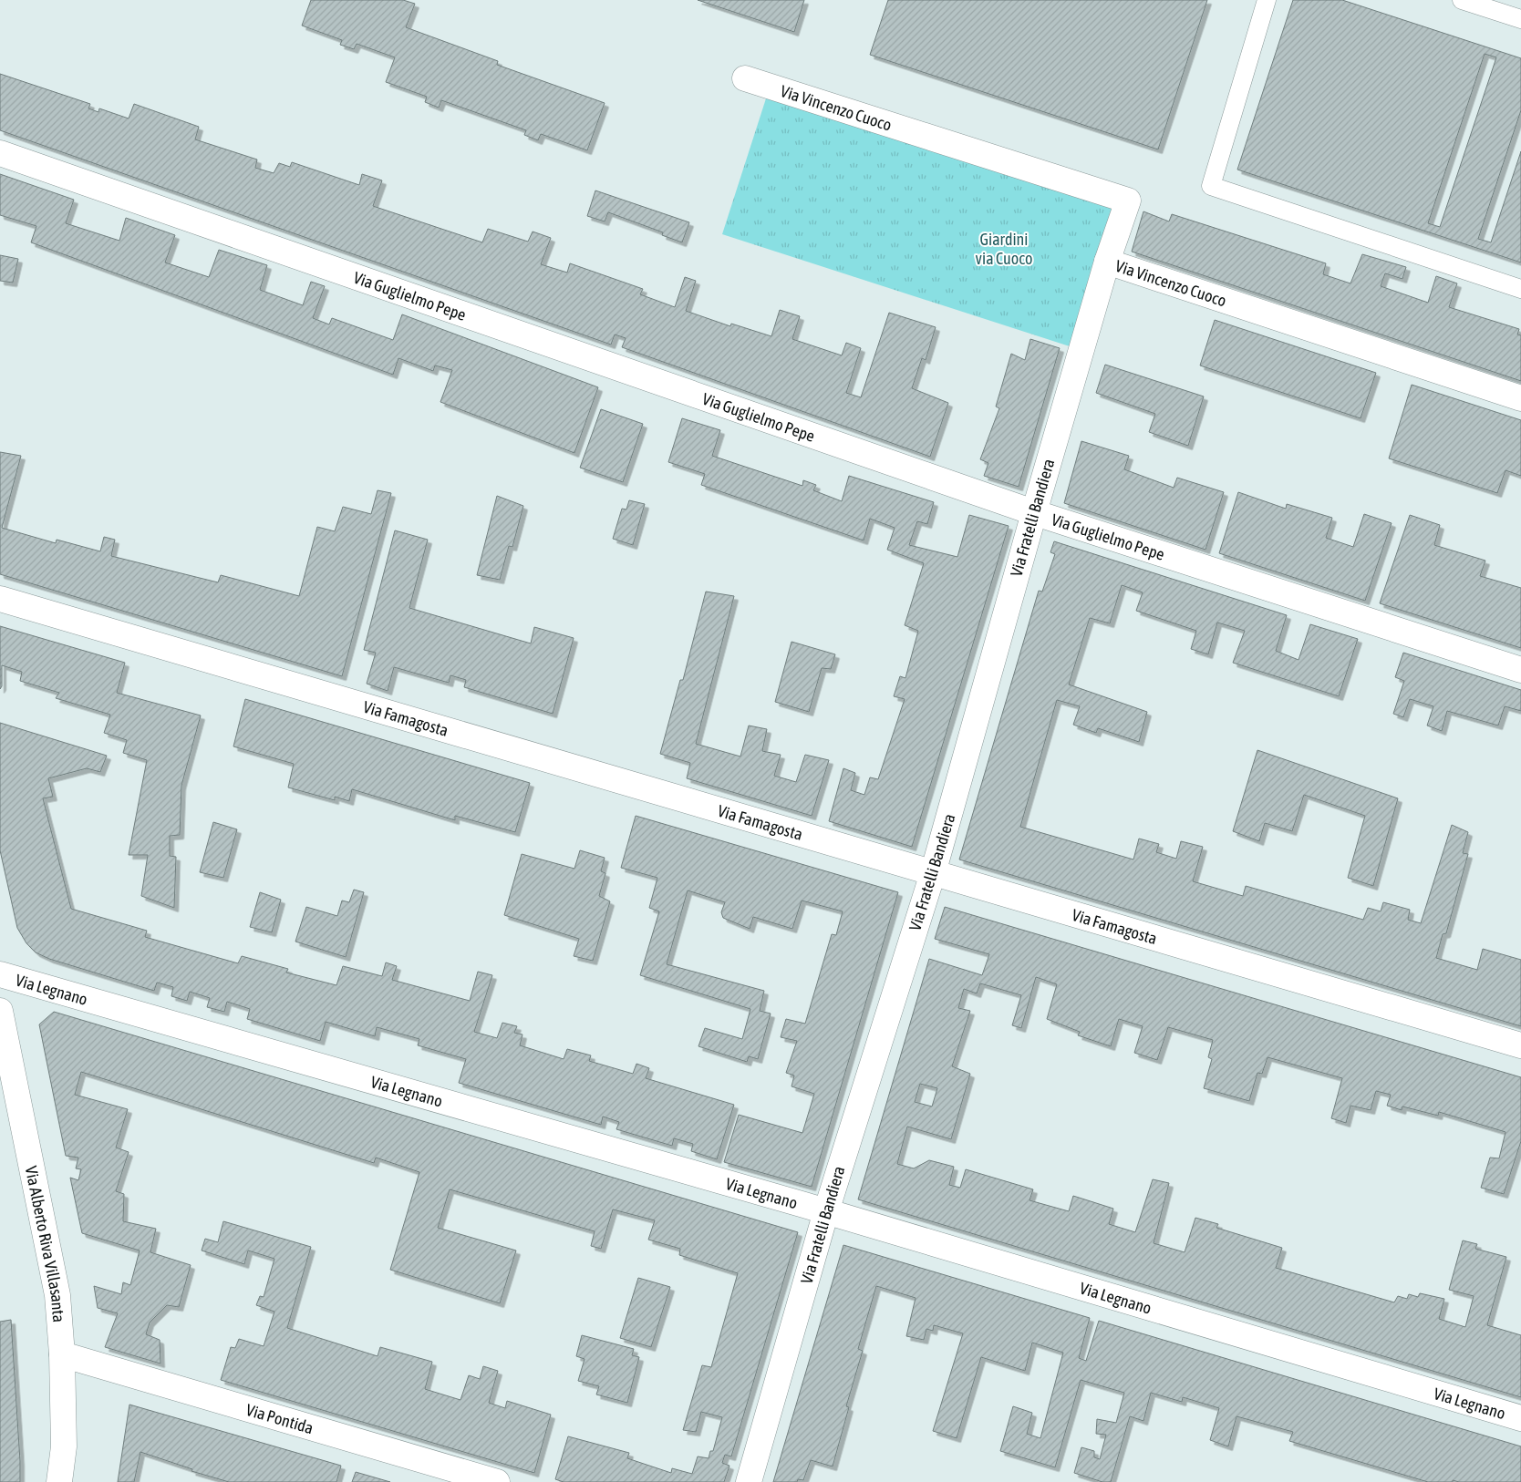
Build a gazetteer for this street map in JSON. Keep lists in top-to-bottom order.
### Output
{
  "streets": {
    "street": [
      "Via Vincenzo Cuoco",
      "Via Guglielmo Pepe",
      "Via Fratelli Bandiera",
      "Via Famagosta",
      "Via Legnano",
      "Via Alberto Riva Villasanta",
      "Via Pontida"
    ]
  },
  "crossings": [
    ["Via Vincenzo Cuoco", "Via Fratelli Bandiera"],
    ["Via Guglielmo Pepe", "Via Fratelli Bandiera"],
    ["Via Fratelli Bandiera", "Via Famagosta"],
    ["Via Fratelli Bandiera", "Via Legnano"],
    ["Via Alberto Riva Villasanta", "Via Pontida"]
  ],
  "parks": ["Giardini via Cuoco"]
}
